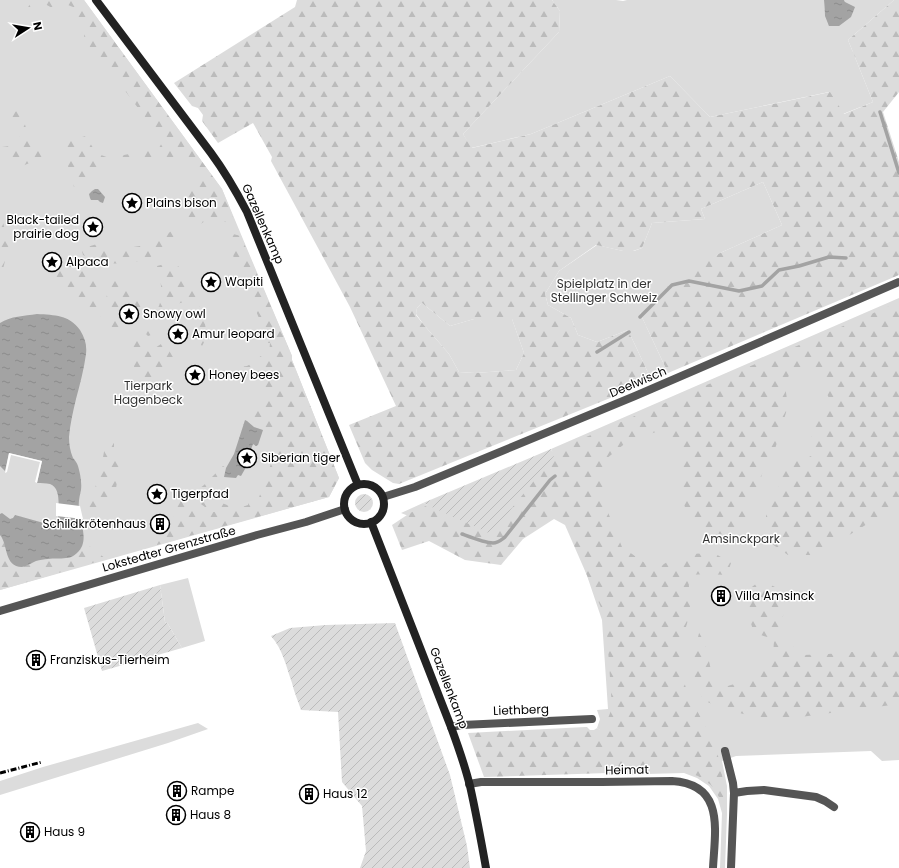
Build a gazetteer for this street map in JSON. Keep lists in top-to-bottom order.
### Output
{
  "streets": {
    "street": [
      "Gazellenkamp",
      "Deelwisch",
      "Lokstedter Grenzstraße",
      "Liethberg",
      "Heimat"
    ]
  },
  "crossings": [
    ["Gazellenkamp", "Deelwisch"],
    ["Gazellenkamp", "Lokstedter Grenzstraße"],
    ["Gazellenkamp", "Liethberg"],
    ["Gazellenkamp", "Heimat"],
    ["Deelwisch", "Lokstedter Grenzstraße"]
  ],
  "parks": ["Spielplatz in der Stellinger Schweiz", "Tierpark Hagenbeck", "Amsinckpark"],
  "places": {
    "place": [
      "Plains bison",
      "Black-tailed prairie dog",
      "Alpaca",
      "Wapiti",
      "Snowy owl",
      "Amur leopard",
      "Honey bees",
      "Siberian tiger",
      "Tigerpfad"
    ],
    "building": [
      "Schildkrötenhaus",
      "Villa Amsinck",
      "Franziskus-Tierheim",
      "Rampe",
      "Haus 12",
      "Haus 8",
      "Haus 9"
    ]
  },
  "north": "right"
}
